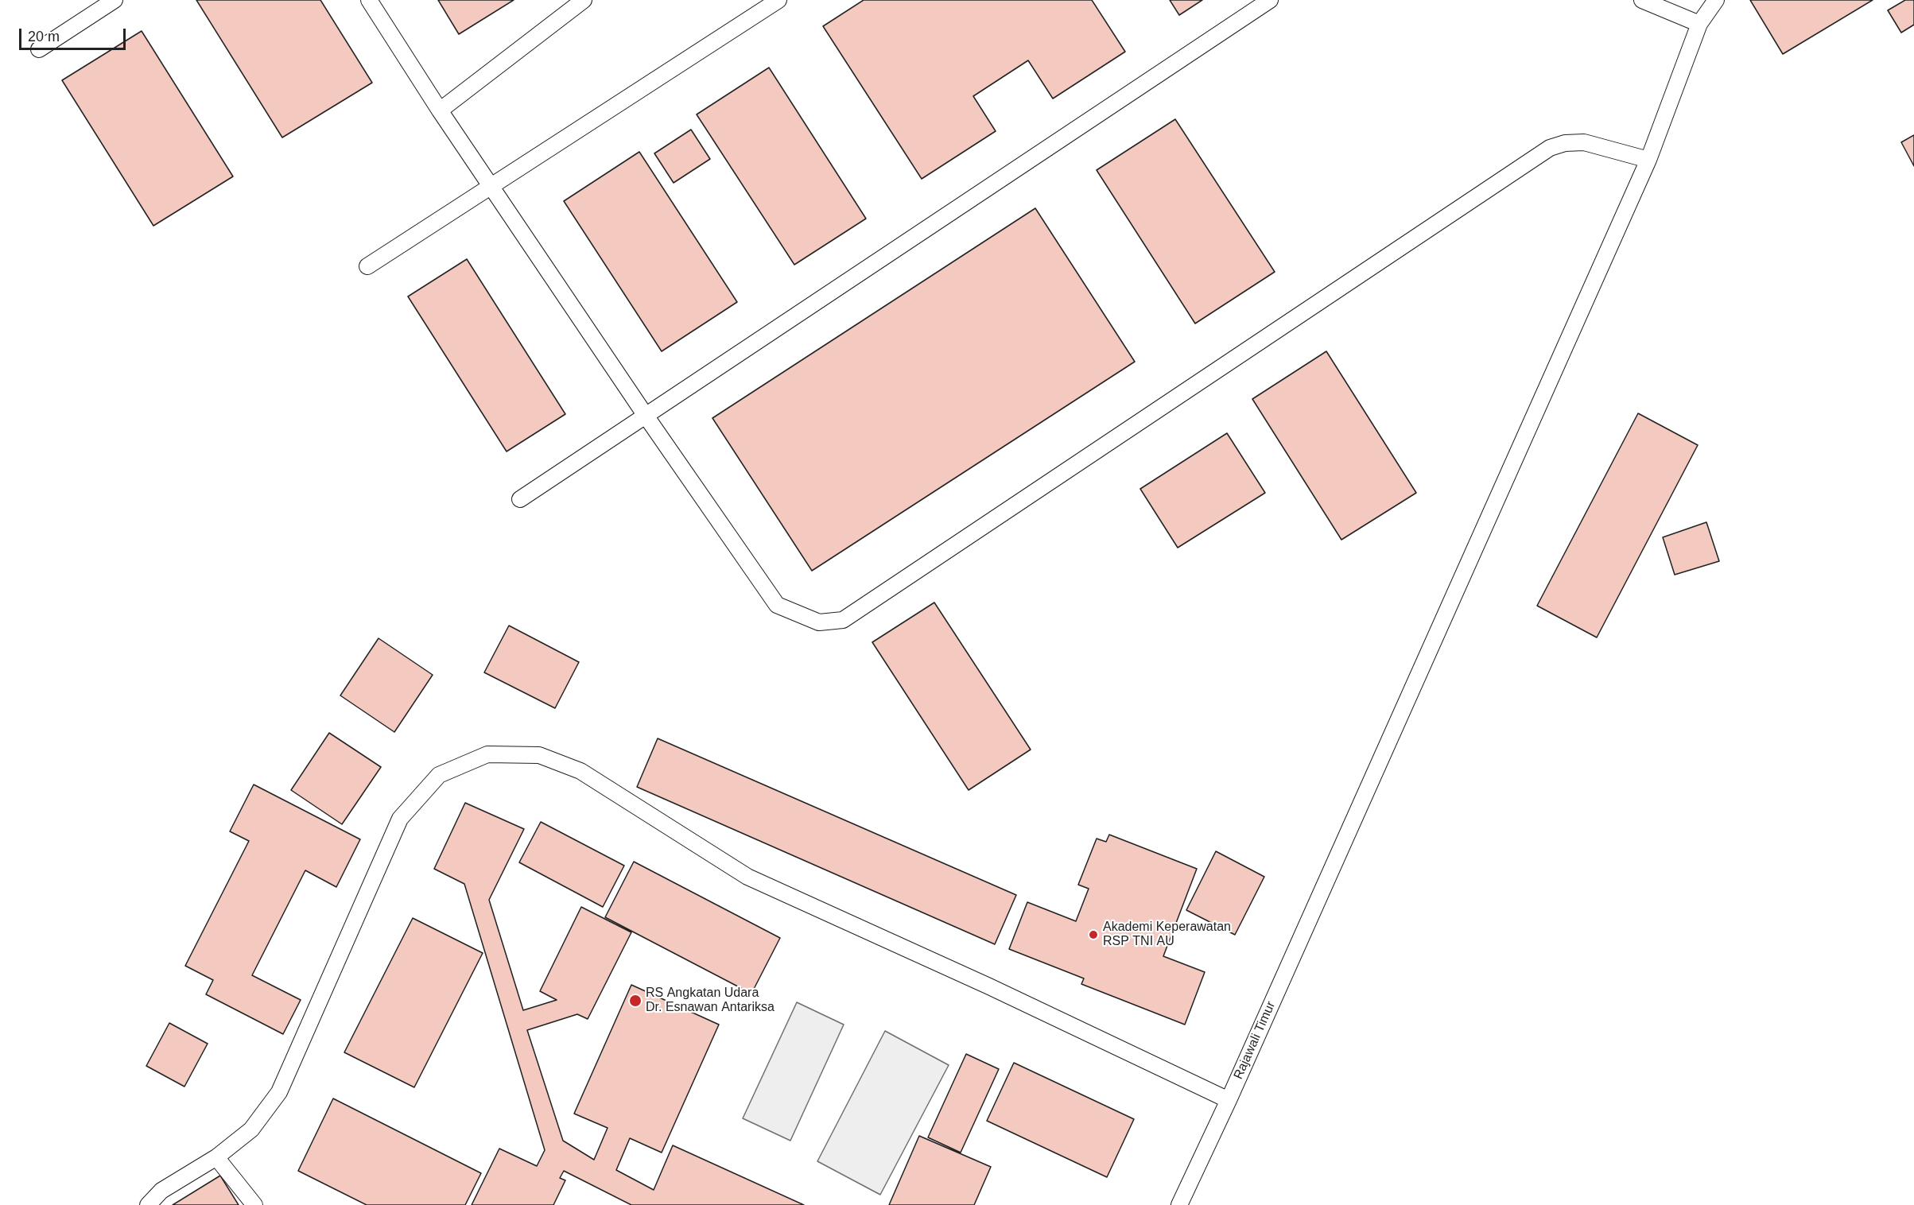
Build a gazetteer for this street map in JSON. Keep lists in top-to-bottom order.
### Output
{
  "streets": {
    "lane": ["Rajawali Timur"]
  },
  "places": ["Akademi Keperawatan RSP TNI AU", "RS Angkatan Udara Dr. Esnawan Antariksa"],
  "scale_bar": "20 m"
}
